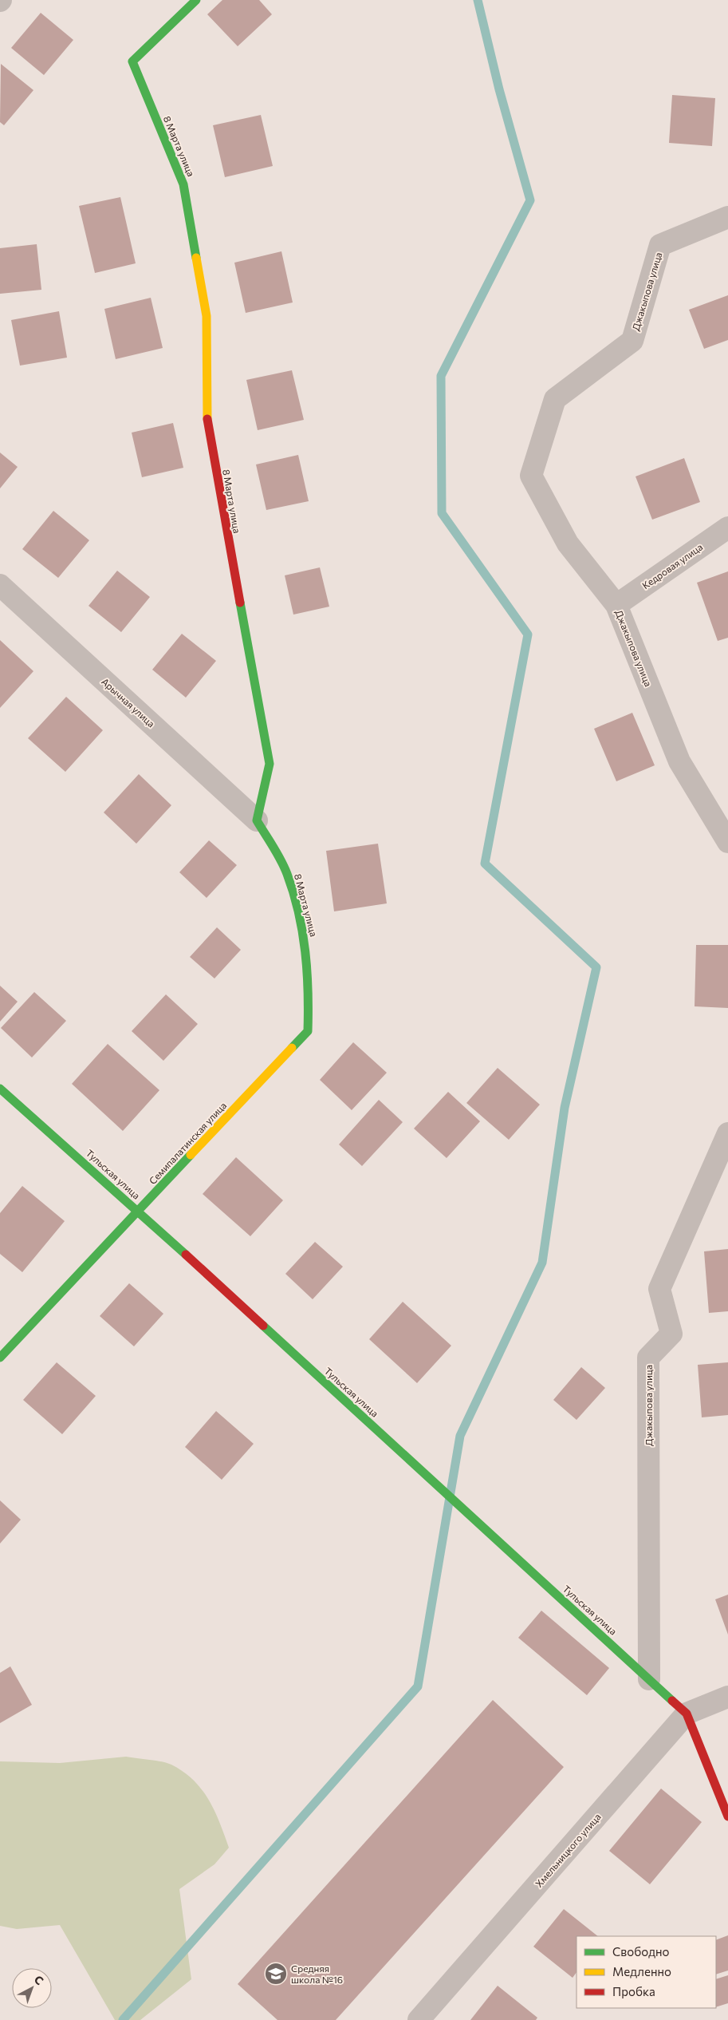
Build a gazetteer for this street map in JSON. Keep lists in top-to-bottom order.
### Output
{
  "streets": {
    "street": [
      "8 Марта улица",
      "Джакыпова улица",
      "Кедровая улица",
      "Арычная улица",
      "Семипалатинская улица",
      "Тульская улица",
      "Хмельницкого улица"
    ]
  },
  "crossings": [
    ["8 Марта улица", "Арычная улица"],
    ["8 Марта улица", "Семипалатинская улица"],
    ["Джакыпова улица", "Кедровая улица"],
    ["Джакыпова улица", "Тульская улица"],
    ["Семипалатинская улица", "Тульская улица"],
    ["Тульская улица", "Хмельницкого улица"]
  ],
  "places": {
    "school or university": ["Средняя школа №16"]
  },
  "legend": ["Свободно", "Медленно", "Пробка"],
  "north": "top right"
}
